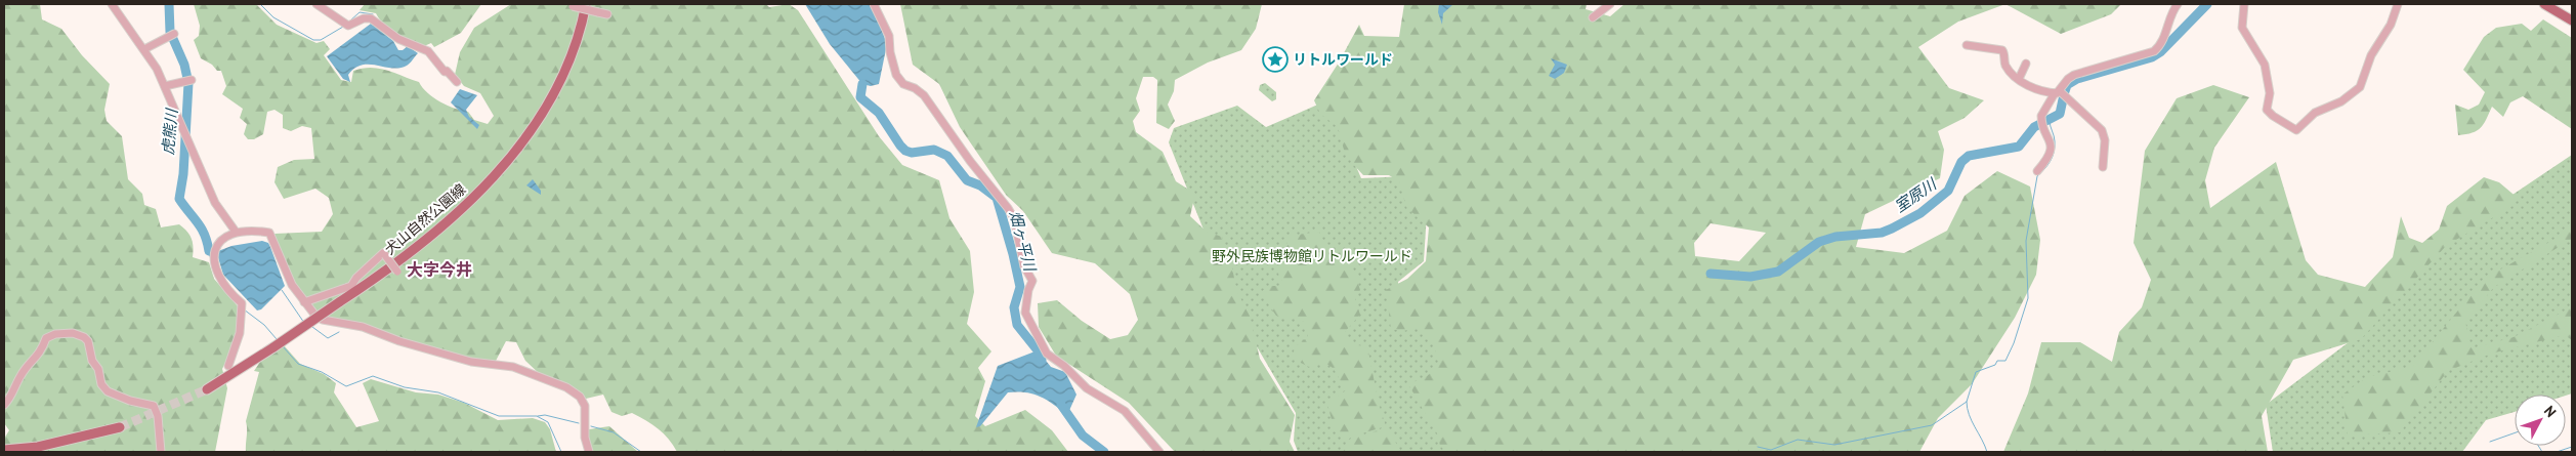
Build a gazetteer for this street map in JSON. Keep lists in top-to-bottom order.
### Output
{
  "streets": {
    "main road": ["犬山自然公園線"]
  },
  "districts": ["大字今井"],
  "water": ["虎熊川", "室原川", "畑ヶ平川"],
  "parks": ["野外民族博物館リトルワールド"],
  "places": {
    "place": ["リトルワールド"]
  },
  "north": "top right"
}
